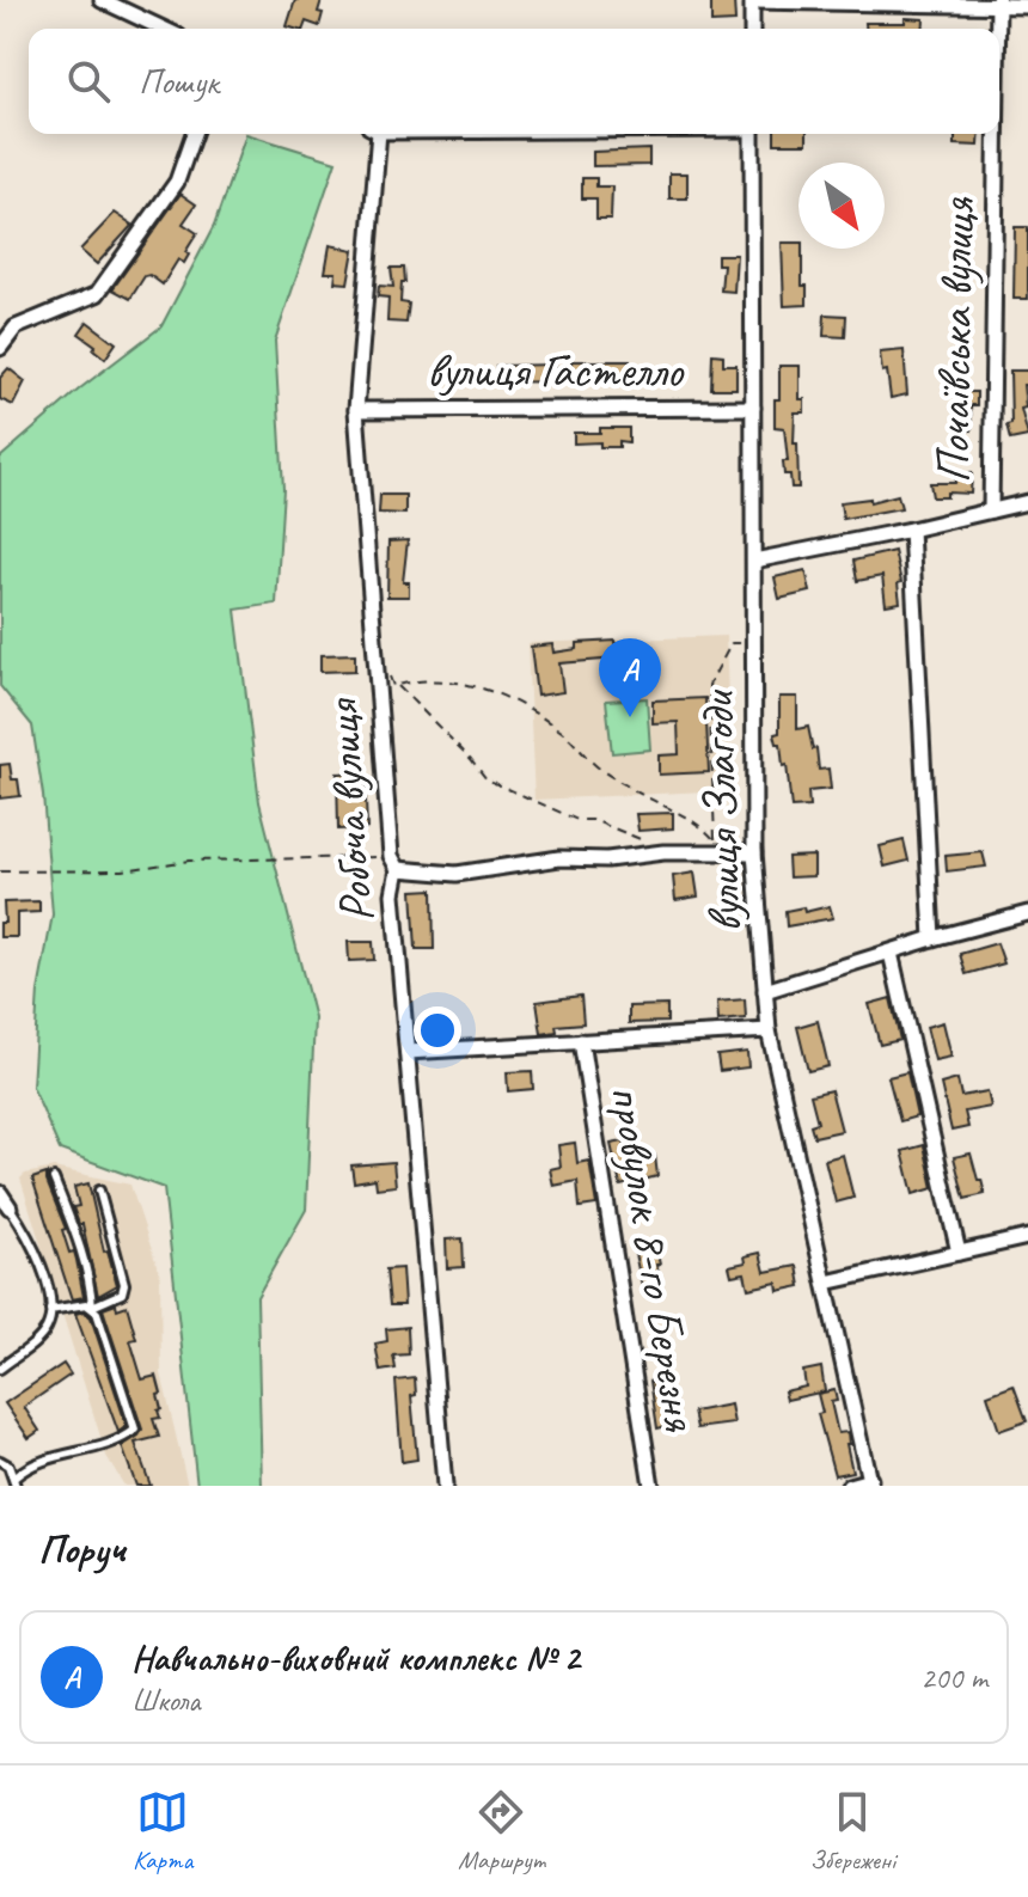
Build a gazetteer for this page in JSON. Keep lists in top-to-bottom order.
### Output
{
  "streets": {
    "street": [
      "Почаївська вулиця",
      "вулиця Гастелло",
      "Робоча вулиця",
      "вулиця Злагоди",
      "провулок 8-го Березня"
    ]
  },
  "crossings": [
    ["вулиця Гастелло", "Робоча вулиця"],
    ["вулиця Гастелло", "вулиця Злагоди"]
  ],
  "north": "bottom right",
  "page": {
    "search": "Пошук",
    "pins": "A",
    "heading": "Поруч",
    "list": [
      {
        "mark": "A",
        "name": "Навчально-виховний комплекс № 2",
        "note": "Школа",
        "value": "200 m"
      }
    ],
    "nav": ["Карта", "Маршрут", "Збережені"]
  }
}
